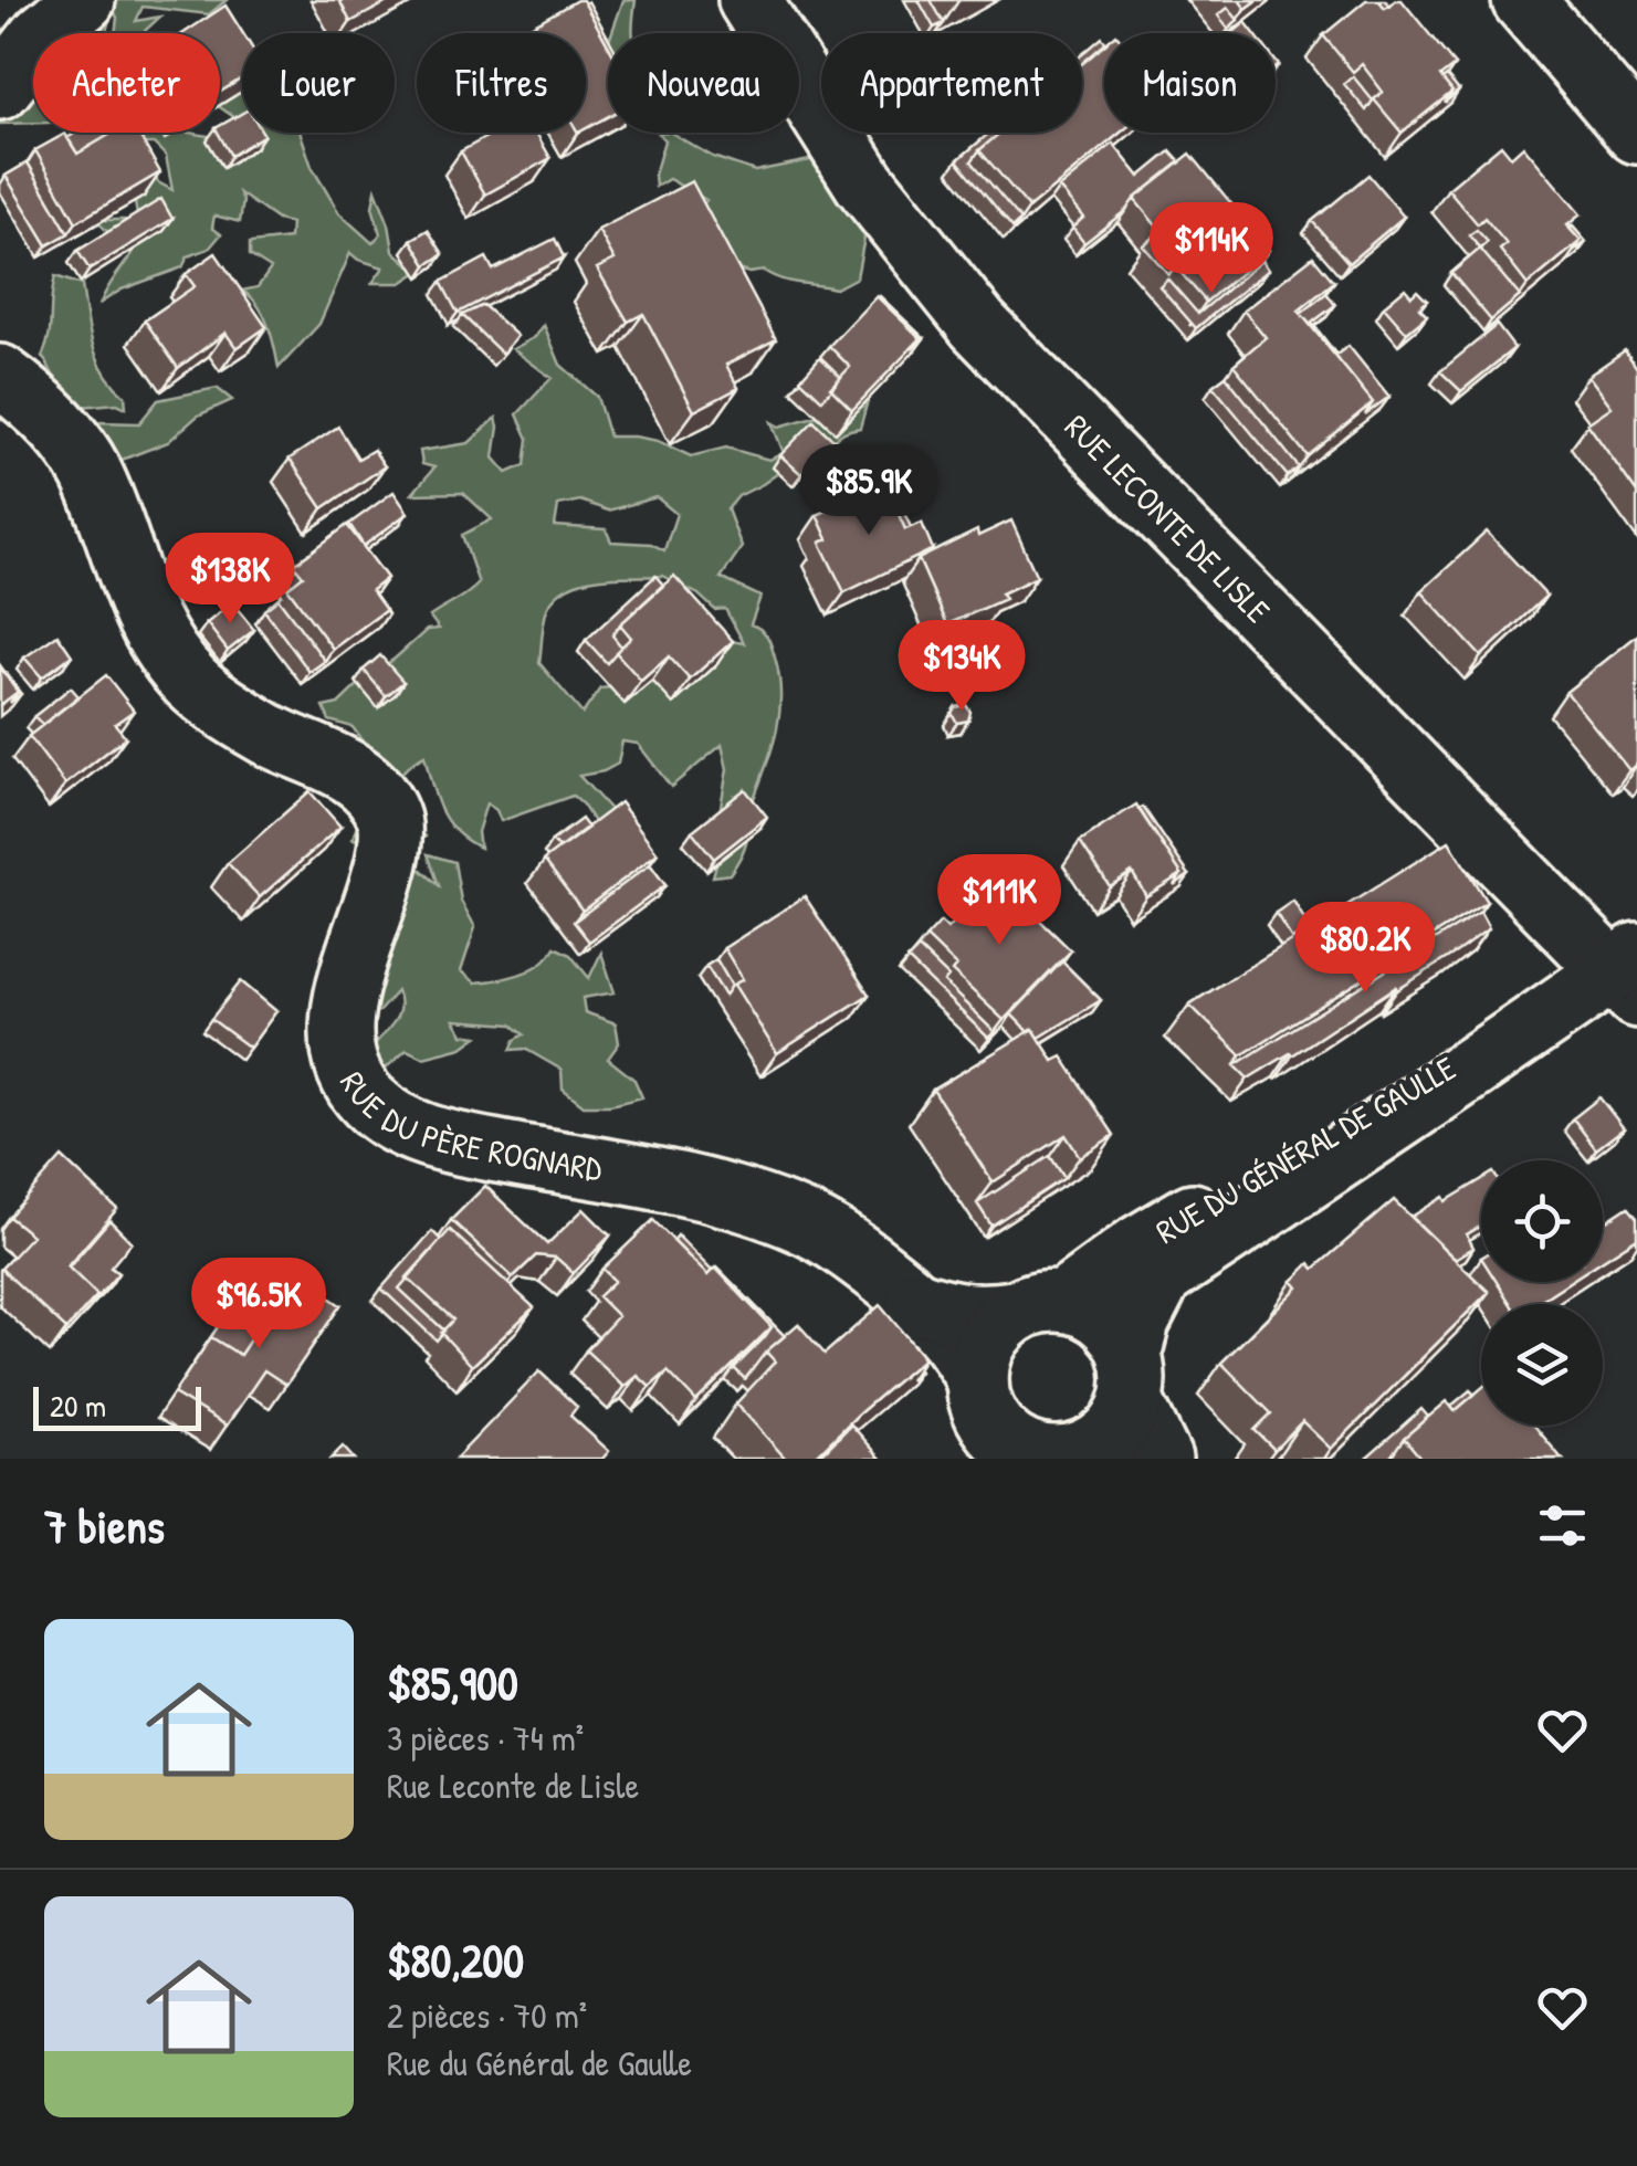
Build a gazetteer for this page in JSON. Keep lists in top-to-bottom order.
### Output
{
  "streets": {
    "street": ["RUE LECONTE DE LISLE", "RUE DU PÈRE ROGNARD", "RUE DU GÉNÉRAL DE GAULLE"]
  },
  "crossings": [
    ["RUE LECONTE DE LISLE", "RUE DU GÉNÉRAL DE GAULLE"],
    ["RUE DU PÈRE ROGNARD", "RUE DU GÉNÉRAL DE GAULLE"]
  ],
  "scale_bar": "20 m",
  "page": {
    "chip": [
      "Acheter",
      "Louer",
      "Filtres",
      "Nouveau",
      "Appartement",
      "Maison"
    ],
    "price": [
      "$114K",
      "$85.9K",
      "$138K",
      "$134K",
      "$111K",
      "$80.2K",
      "$96.5K"
    ],
    "scale": "20 m",
    "heading": "7 biens",
    "list": [
      {
        "name": "$85,900",
        "note": "3 pièces · 74 m² · Rue Leconte de Lisle"
      },
      {
        "name": "$80,200",
        "note": "2 pièces · 70 m² · Rue du Général de Gaulle"
      }
    ]
  }
}
